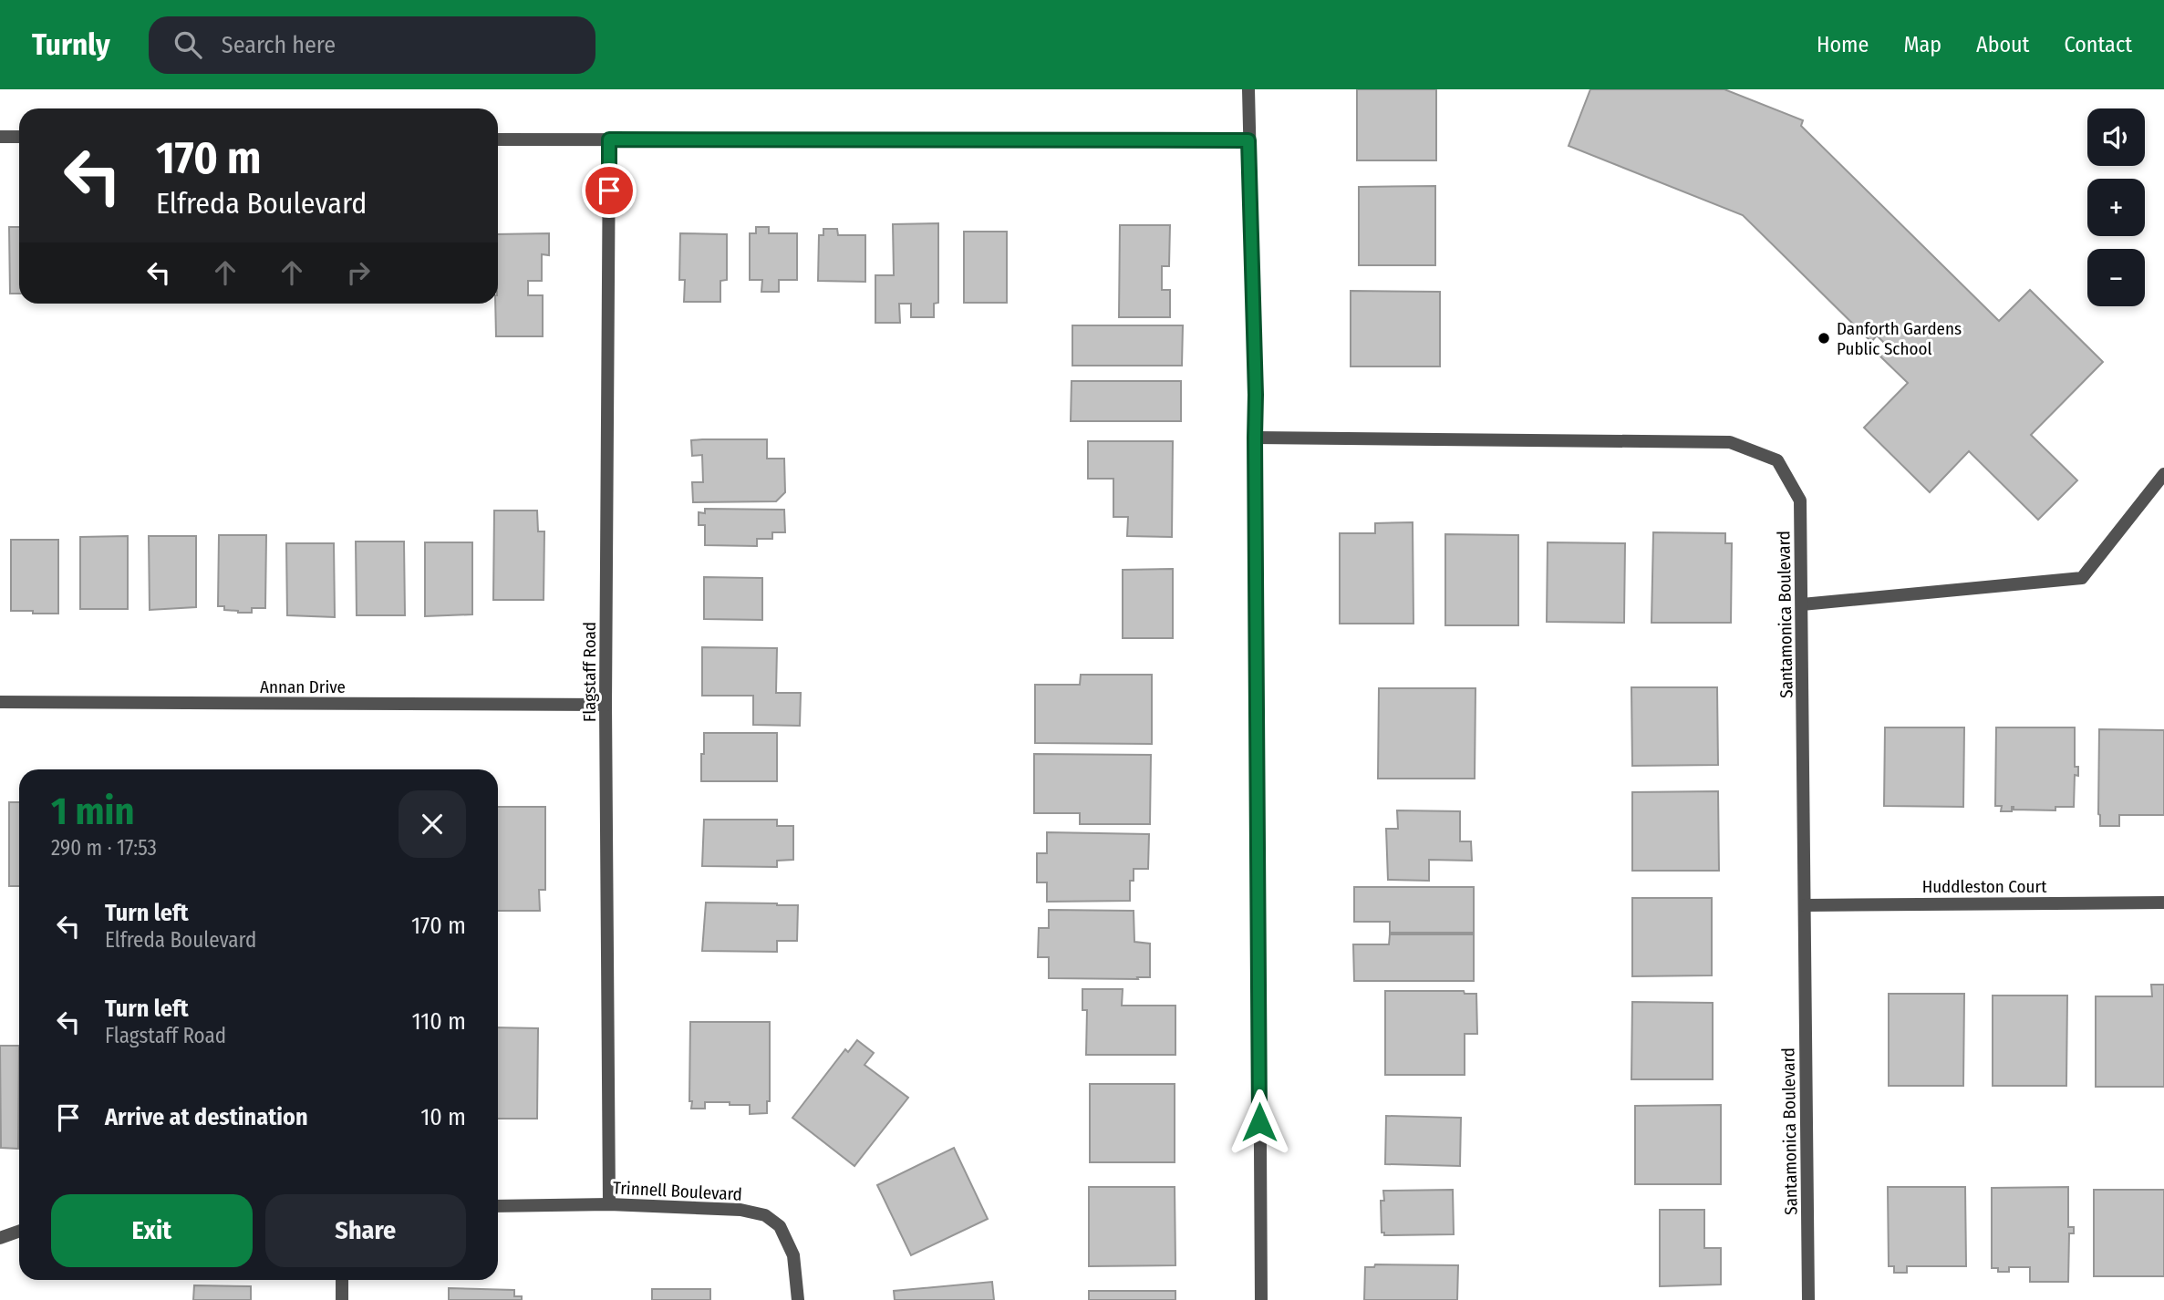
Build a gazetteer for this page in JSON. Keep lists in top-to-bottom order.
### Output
{
  "streets": {
    "street": [
      "Santamonica Boulevard",
      "Flagstaff Road",
      "Annan Drive",
      "Huddleston Court",
      "Trinnell Boulevard"
    ]
  },
  "crossings": [
    ["Santamonica Boulevard", "Huddleston Court"],
    ["Flagstaff Road", "Annan Drive"],
    ["Flagstaff Road", "Trinnell Boulevard"]
  ],
  "places": ["Danforth Gardens Public School"],
  "page": {
    "header": "Turnly",
    "search": "Search here",
    "nav": [
      "Home",
      "Map",
      "About",
      "Contact"
    ],
    "map_buttons": ["+", "−"],
    "turn": ["170 m", "Elfreda Boulevard"],
    "heading": ["1 min", "290 m · 17:53"],
    "list": [
      {
        "name": "Turn left",
        "note": "Elfreda Boulevard",
        "value": "170 m"
      },
      {
        "name": "Turn left",
        "note": "Flagstaff Road",
        "value": "110 m"
      },
      {
        "name": "Arrive at destination",
        "value": "10 m"
      }
    ],
    "buttons": ["Exit", "Share"]
  }
}
